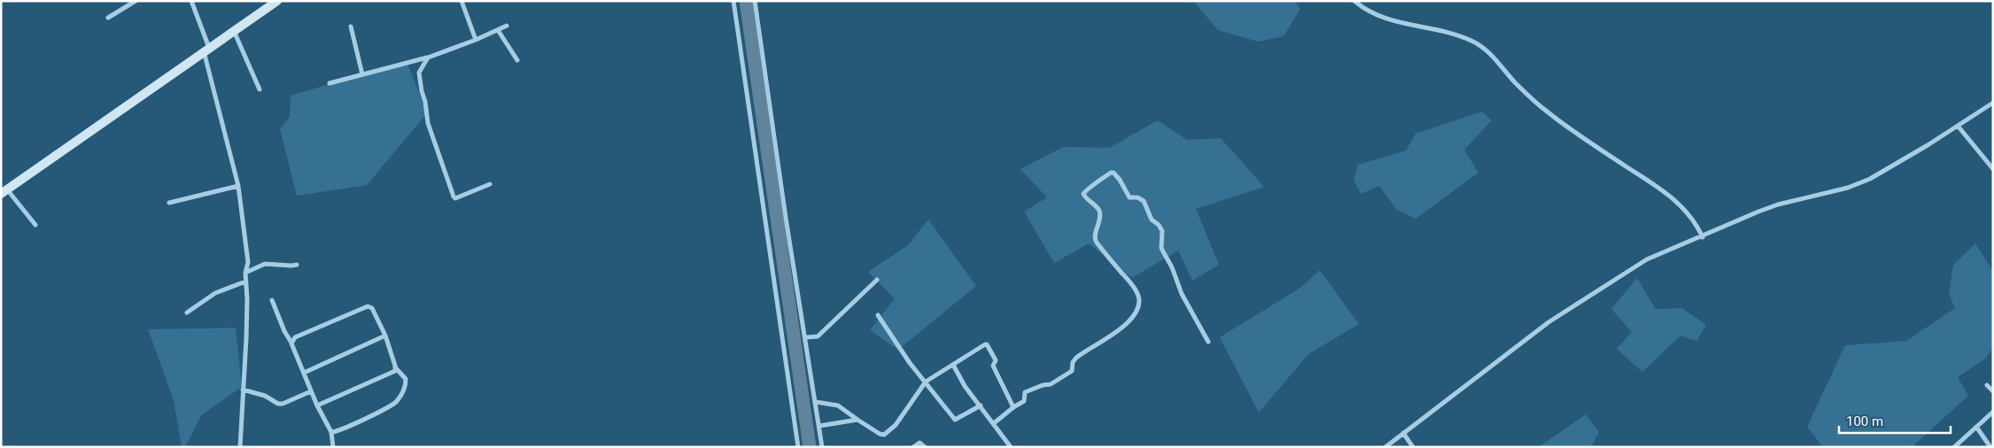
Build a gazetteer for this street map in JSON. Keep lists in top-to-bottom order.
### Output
{
  "scale_bar": "100 m"
}
